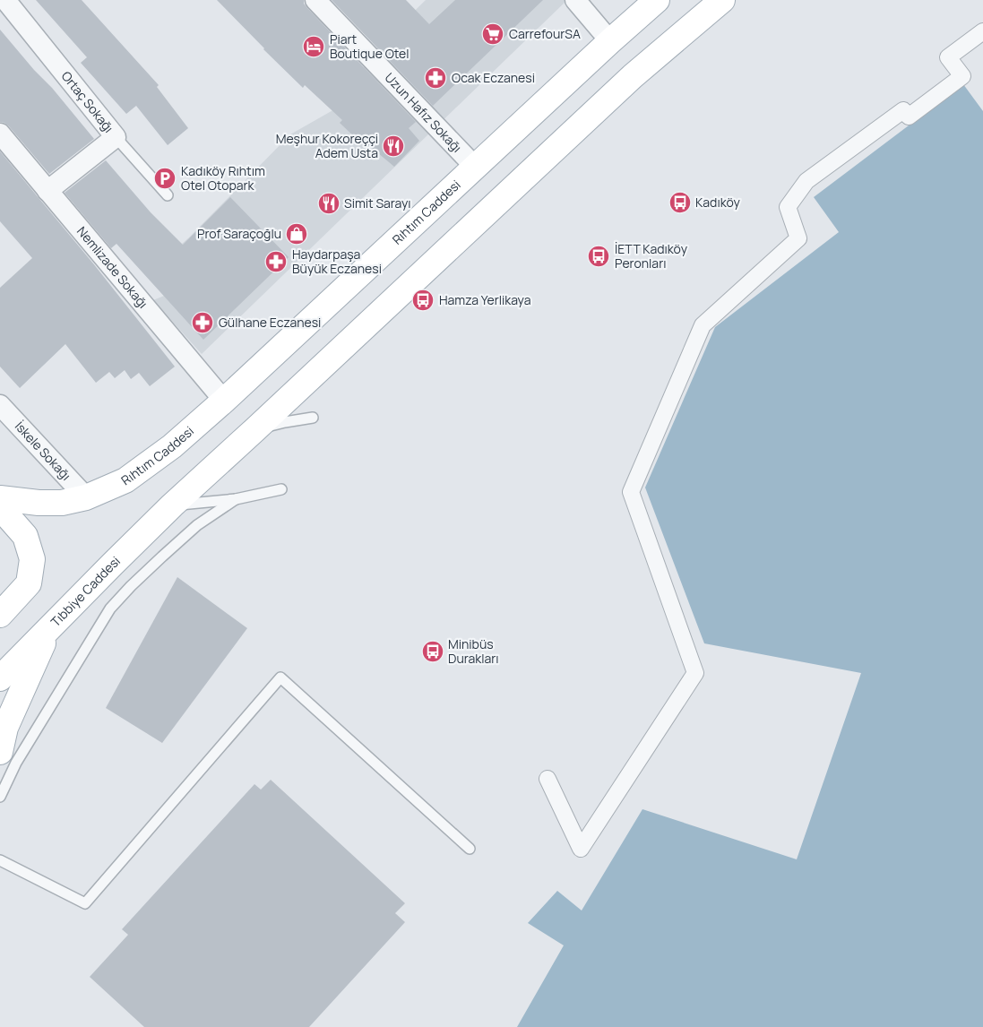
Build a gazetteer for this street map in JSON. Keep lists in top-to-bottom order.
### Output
{
  "streets": {
    "main road": ["Rıhtım Caddesi", "Tıbbiye Caddesi"],
    "street": [
      "Ortaç Sokağı",
      "Uzun Hafız Sokağı",
      "Nemlizade Sokağı",
      "İskele Sokağı"
    ]
  },
  "crossings": [
    ["Ortaç Sokağı", "Nemlizade Sokağı"],
    ["Uzun Hafız Sokağı", "Rıhtım Caddesi"],
    ["Rıhtım Caddesi", "Nemlizade Sokağı"],
    ["Rıhtım Caddesi", "İskele Sokağı"]
  ],
  "places": {
    "supermarket": ["CarrefourSA"],
    "hotel": ["Piart Boutique Otel"],
    "pharmacy": ["Ocak Eczanesi", "Haydarpaşa Büyük Eczanesi", "Gülhane Eczanesi"],
    "restaurant": ["Meşhur Kokoreççi Adem Usta", "Simit Sarayı"],
    "parking": ["Kadıköy Rıhtım Otel Otopark"],
    "bus stop": [
      "Kadıköy",
      "İETT Kadıköy Peronları",
      "Hamza Yerlikaya",
      "Minibüs Durakları"
    ],
    "shop": ["Prof Saraçoğlu"]
  }
}
